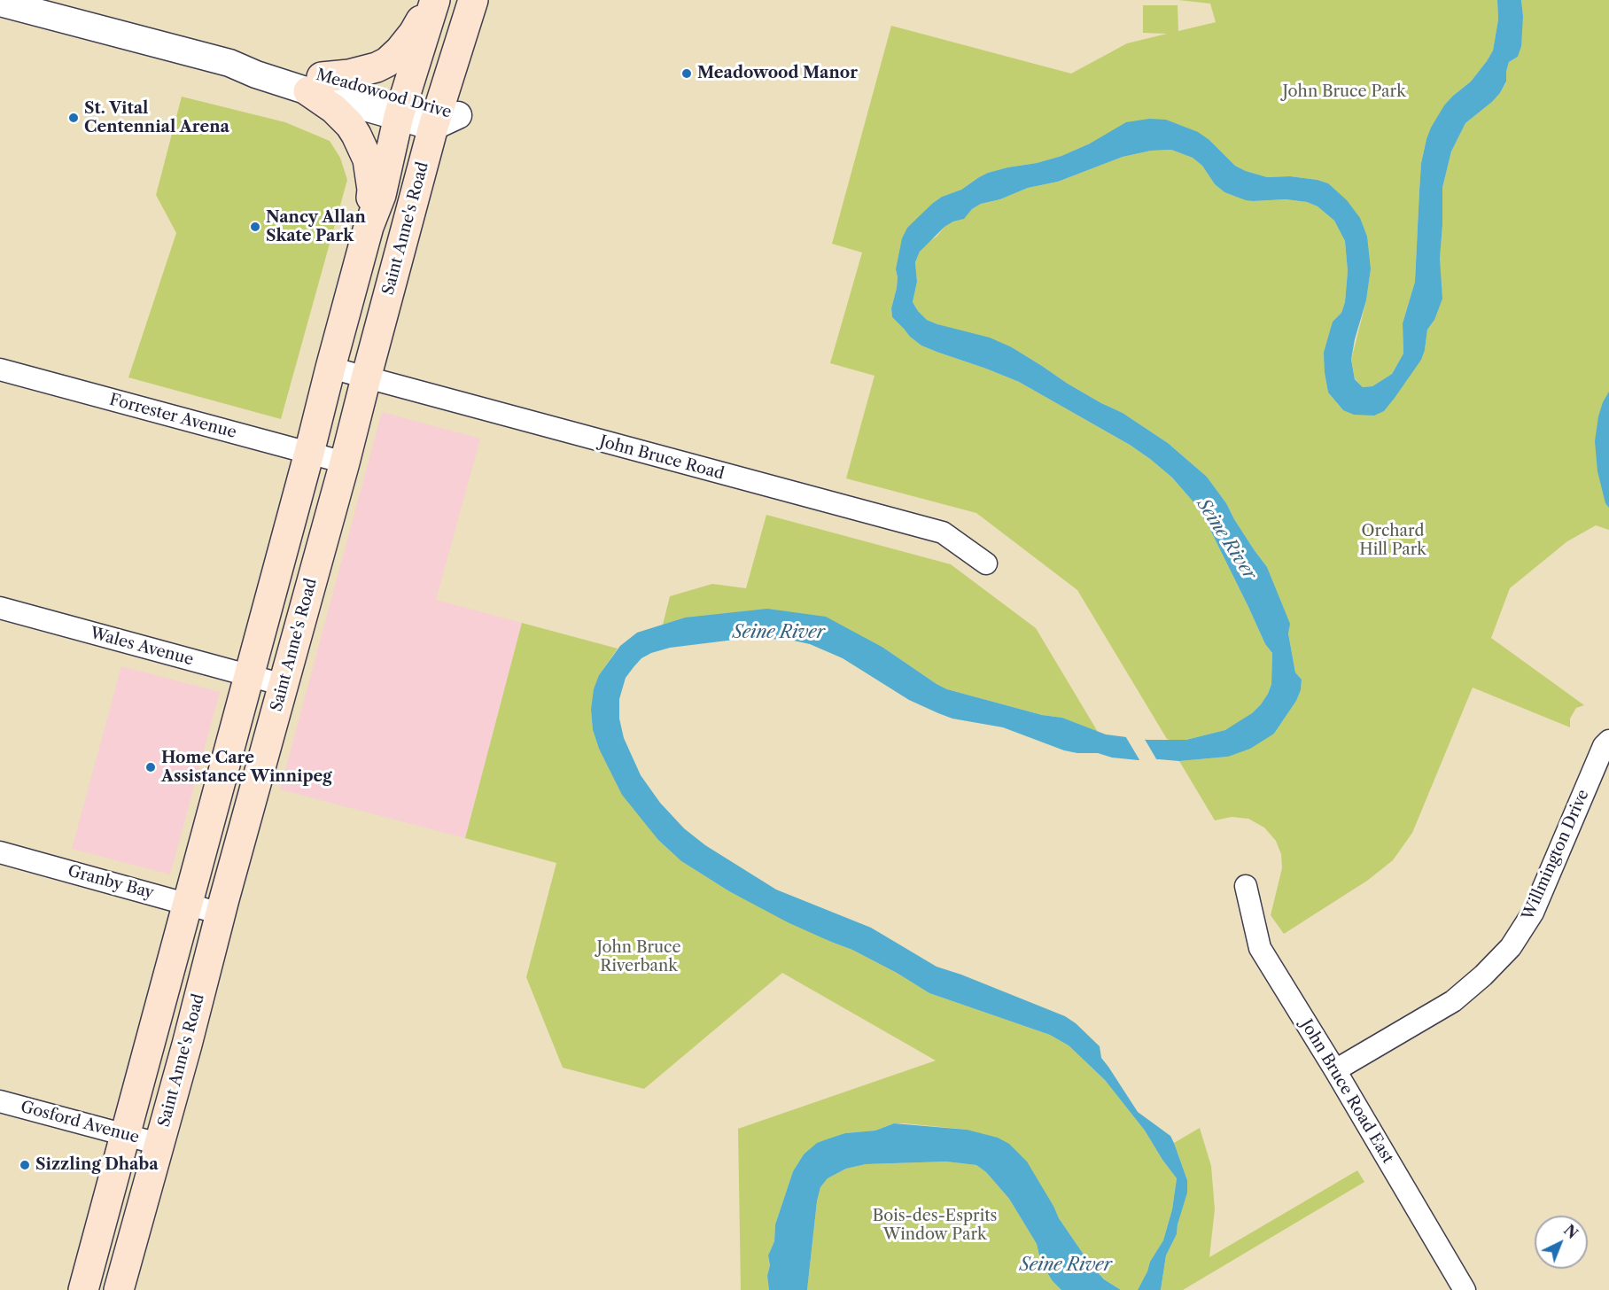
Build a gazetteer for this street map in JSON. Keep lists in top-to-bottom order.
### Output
{
  "streets": {
    "main road": ["Saint Anne's Road"],
    "street": [
      "Meadowood Drive",
      "Forrester Avenue",
      "John Bruce Road",
      "Wales Avenue",
      "Willmington Drive",
      "Granby Bay",
      "John Bruce Road East",
      "Gosford Avenue"
    ]
  },
  "crossings": [
    ["Meadowood Drive", "Saint Anne's Road"],
    ["Saint Anne's Road", "Forrester Avenue"],
    ["Saint Anne's Road", "John Bruce Road"],
    ["Saint Anne's Road", "Wales Avenue"],
    ["Saint Anne's Road", "Granby Bay"],
    ["Saint Anne's Road", "Gosford Avenue"],
    ["Willmington Drive", "John Bruce Road East"]
  ],
  "water": ["Seine River"],
  "parks": [
    "John Bruce Park",
    "Orchard Hill Park",
    "John Bruce Riverbank",
    "Bois-des-Esprits Window Park"
  ],
  "places": [
    "Meadowood Manor",
    "St. Vital Centennial Arena",
    "Nancy Allan Skate Park",
    "Home Care Assistance Winnipeg",
    "Sizzling Dhaba"
  ],
  "north": "top right"
}
